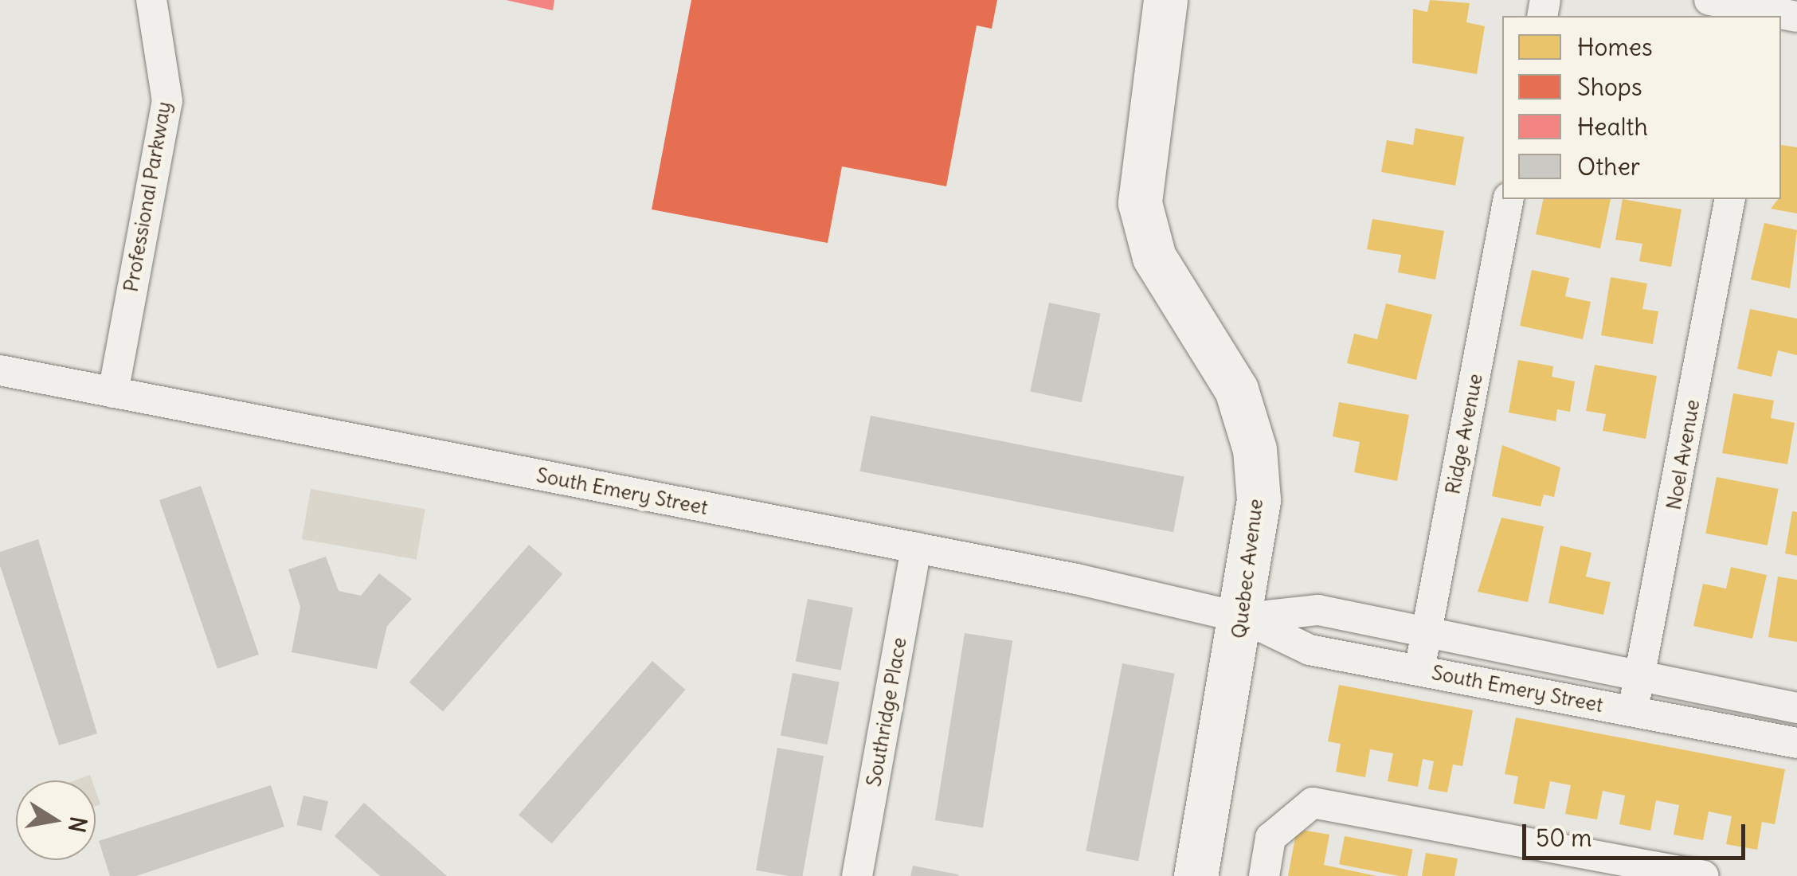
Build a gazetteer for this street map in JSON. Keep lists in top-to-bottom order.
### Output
{
  "streets": {
    "street": [
      "Professional Parkway",
      "Ridge Avenue",
      "Noel Avenue",
      "South Emery Street",
      "Quebec Avenue",
      "Southridge Place"
    ]
  },
  "crossings": [
    ["Professional Parkway", "South Emery Street"],
    ["Ridge Avenue", "South Emery Street"],
    ["Noel Avenue", "South Emery Street"],
    ["South Emery Street", "Quebec Avenue"],
    ["South Emery Street", "Southridge Place"]
  ],
  "legend": [
    "Homes",
    "Shops",
    "Health",
    "Other"
  ],
  "scale_bar": "50 m",
  "north": "right"
}
